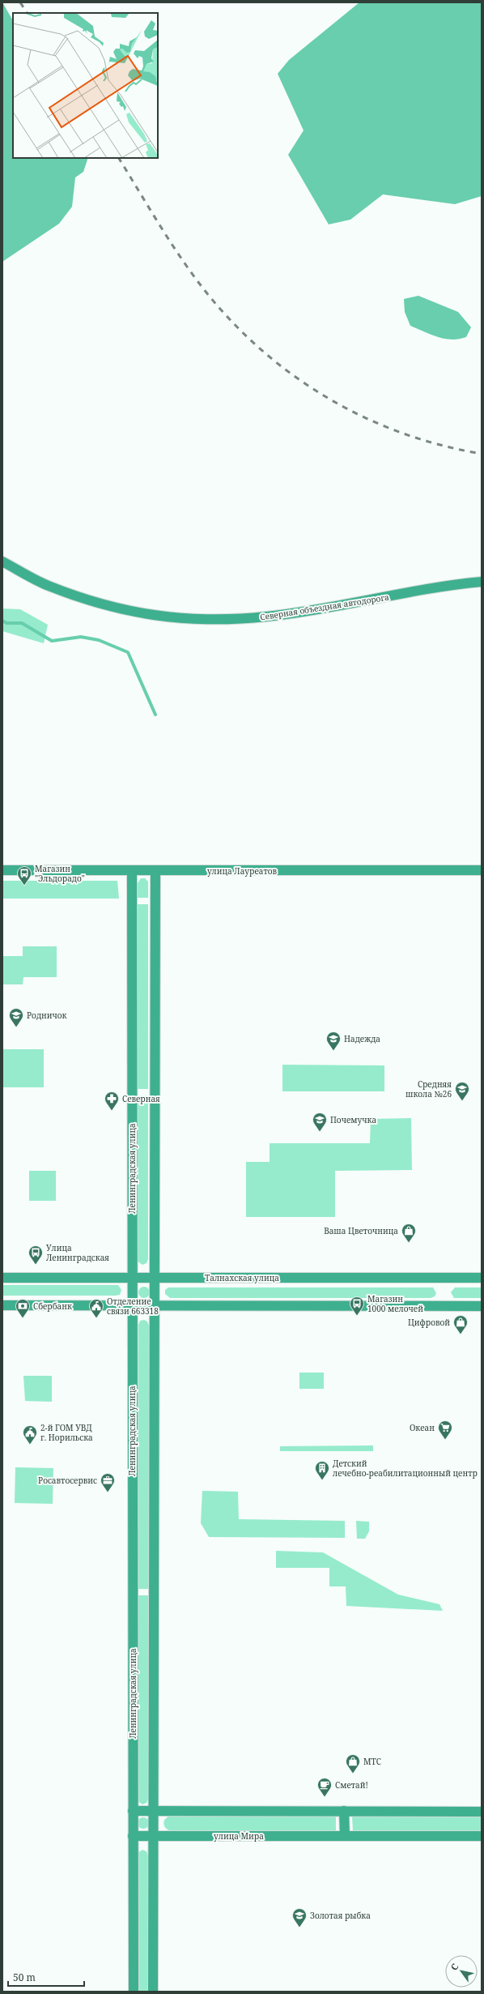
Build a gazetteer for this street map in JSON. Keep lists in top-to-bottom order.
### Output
{
  "streets": {
    "street": [
      "Северная объездная автодорога",
      "улица Лауреатов",
      "Ленинградская улица",
      "Талнахская улица",
      "улица Мира"
    ]
  },
  "crossings": [
    ["улица Лауреатов", "Ленинградская улица"],
    ["Ленинградская улица", "Талнахская улица"],
    ["Ленинградская улица", "улица Мира"]
  ],
  "places": {
    "bus stop": ["Магазин \"Эльдорадо\"", "Улица Ленинградская", "Магазин 1000 мелочей"],
    "school or university": [
      "Родничок",
      "Надежда",
      "Средняя школа №26",
      "Почемучка",
      "Золотая рыбка"
    ],
    "pharmacy": ["Северная"],
    "shop": ["Ваша Цветочница", "Цифровой", "МТС"],
    "bank": ["Сбербанк"],
    "public building": ["Отделение связи 663318", "2-й ГОМ УВД г. Норильска"],
    "supermarket": ["Океан"],
    "building": ["Детский лечебно-реабилитационный центр"],
    "office": ["Росавтосервис"],
    "cafe": ["Сметай!"]
  },
  "scale_bar": "50 m",
  "north": "top left"
}
